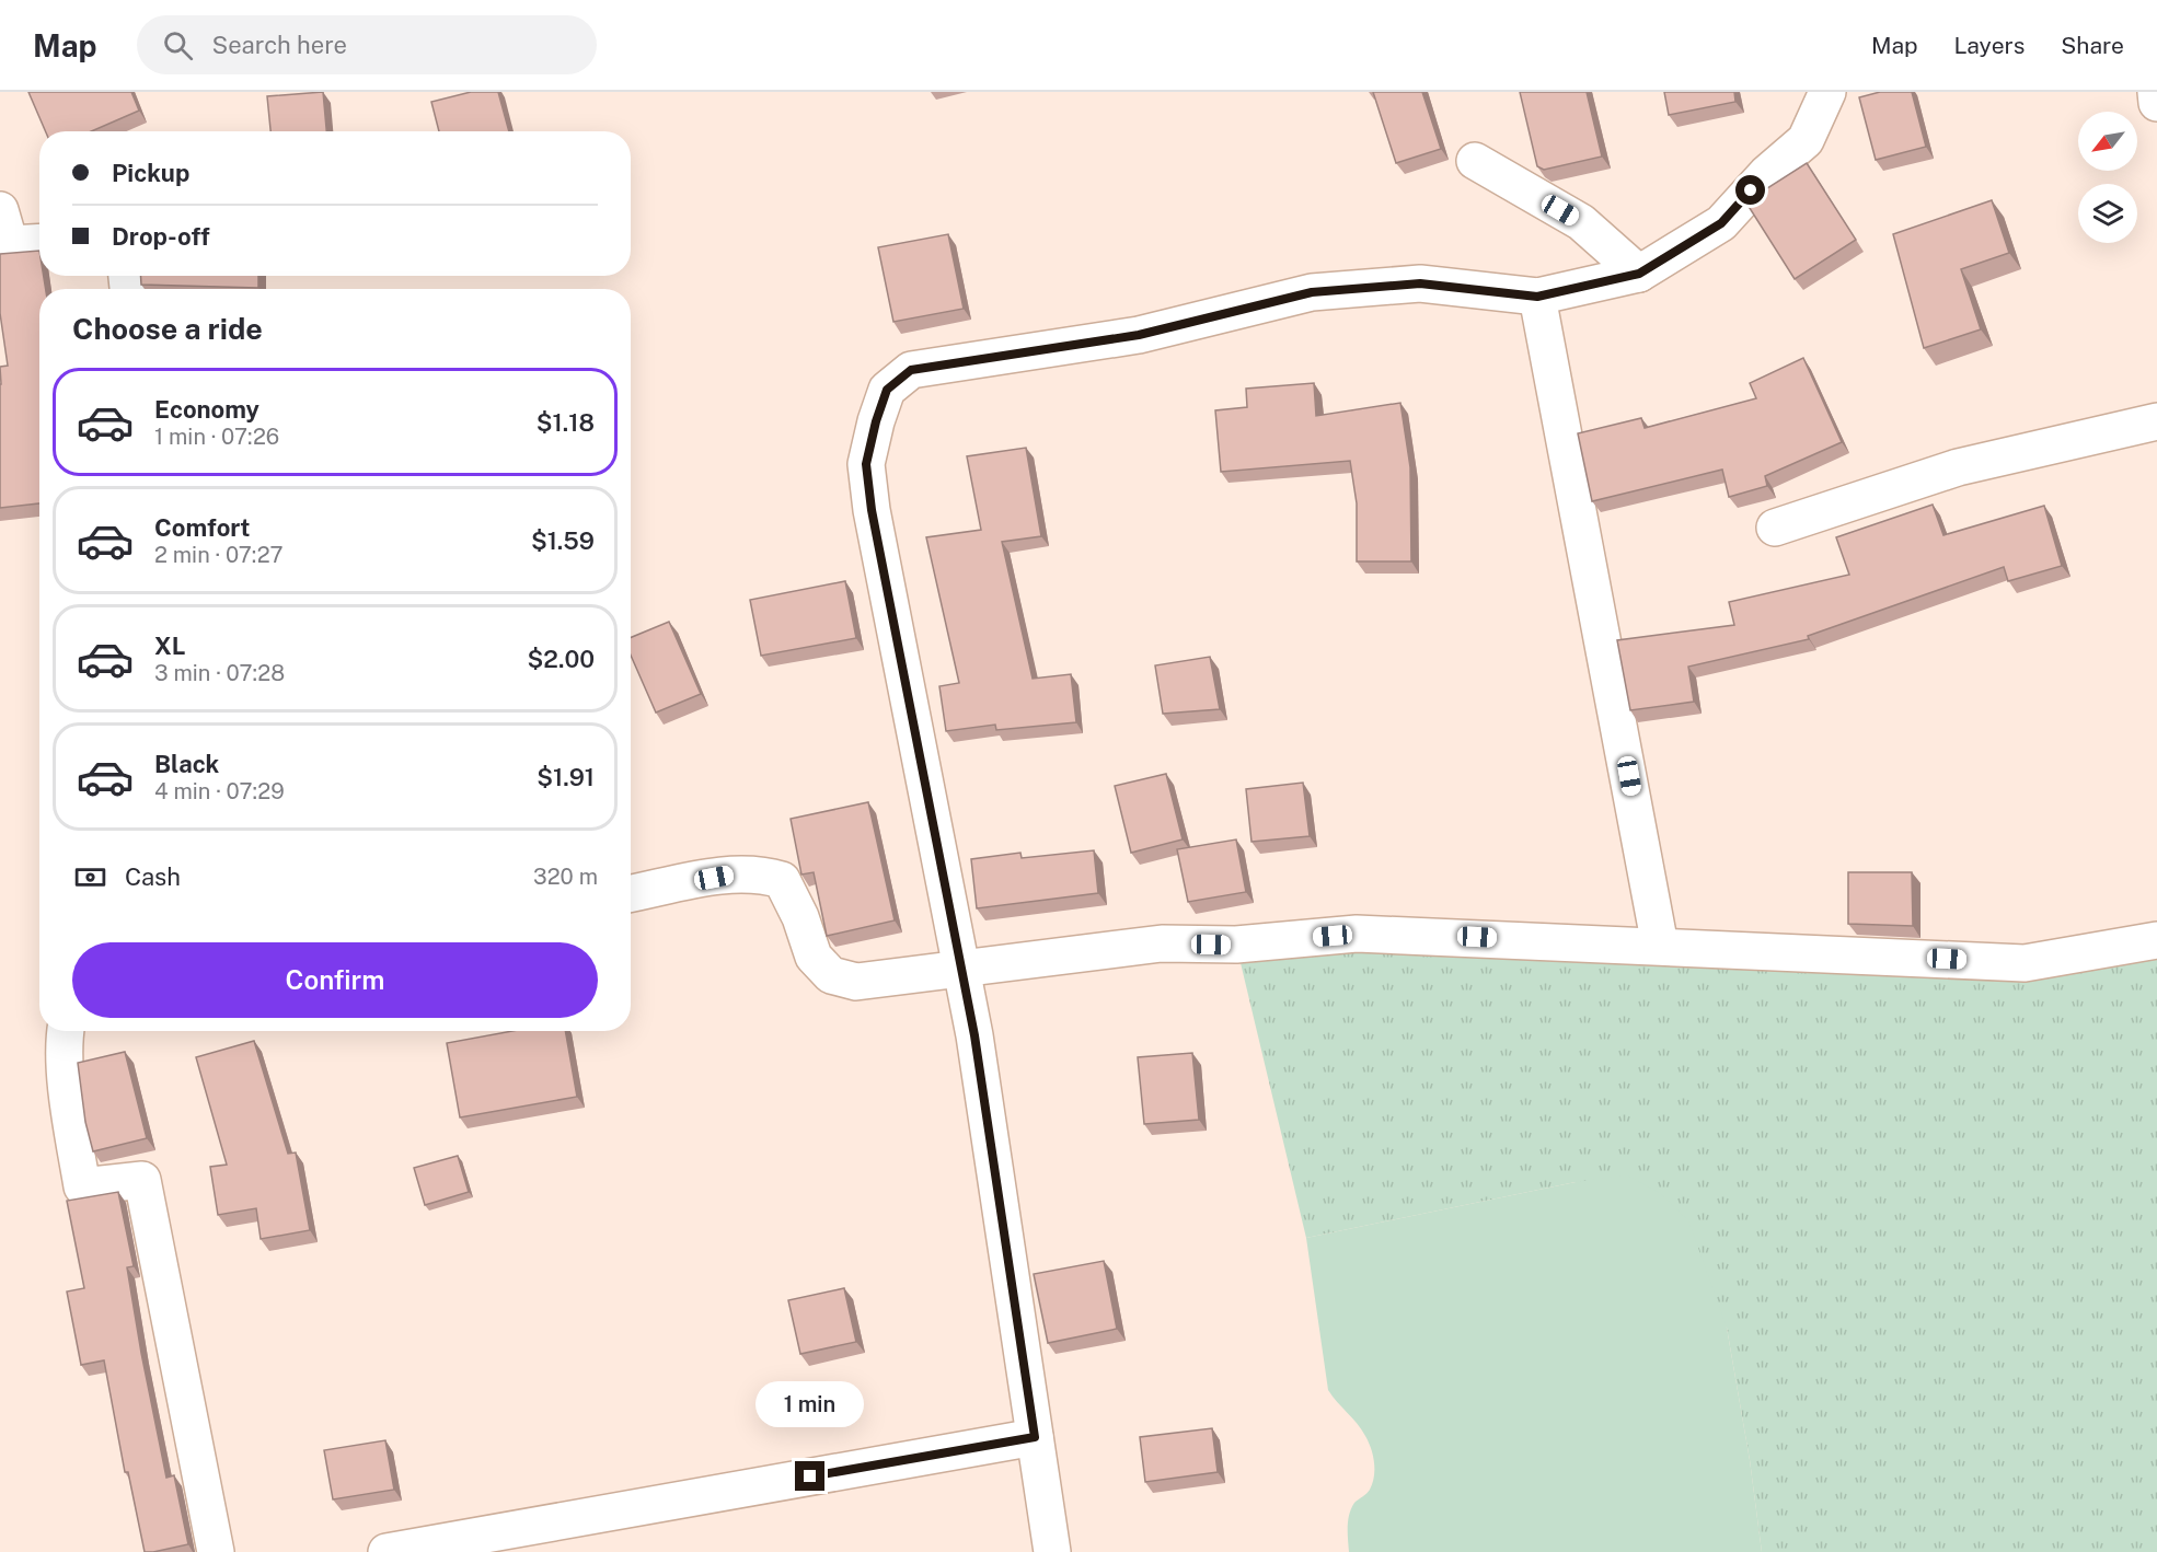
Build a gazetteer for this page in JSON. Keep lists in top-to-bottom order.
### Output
{
  "north": "bottom left",
  "page": {
    "header": "Map",
    "search": "Search here",
    "nav": ["Map", "Layers", "Share"],
    "banner": ["Pickup", "Drop-off"],
    "heading": "Choose a ride",
    "list": [
      {
        "name": "Economy",
        "note": "1 min · 07:26",
        "value": "$1.18"
      },
      {
        "name": "Comfort",
        "note": "2 min · 07:27",
        "value": "$1.59"
      },
      {
        "name": "XL",
        "note": "3 min · 07:28",
        "value": "$2.00"
      },
      {
        "name": "Black",
        "note": "4 min · 07:29",
        "value": "$1.91"
      }
    ],
    "pay": ["Cash", "320 m"],
    "buttons": "Confirm",
    "bubble": "1 min"
  }
}
